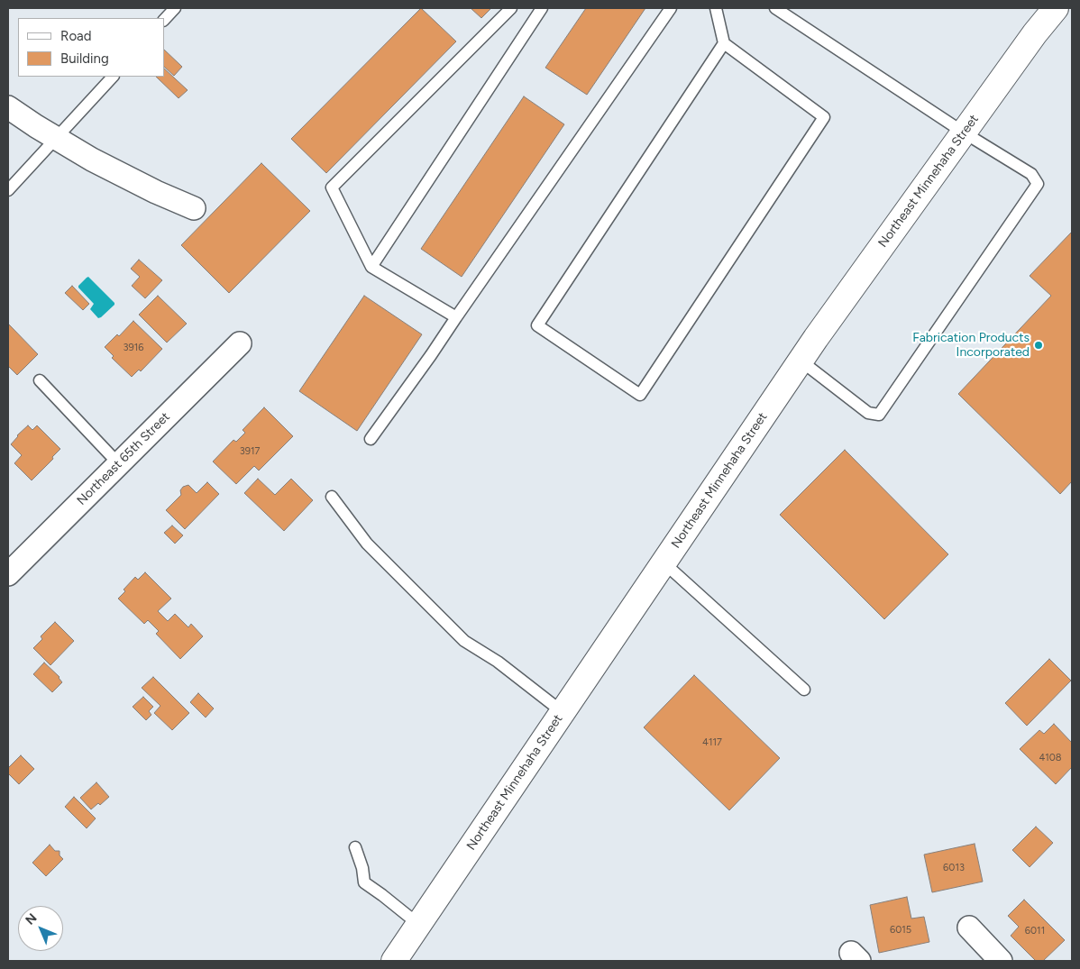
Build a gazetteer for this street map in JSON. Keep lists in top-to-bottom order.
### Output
{
  "streets": {
    "main road": ["Northeast Minnehaha Street"],
    "street": ["Northeast 65th Street"]
  },
  "places": ["Fabrication Products Incorporated"],
  "house_numbers": [
    "3916",
    "3917",
    "4117",
    "4108",
    "6013",
    "6015",
    "6011"
  ],
  "legend": ["Road", "Building"],
  "north": "top left"
}
